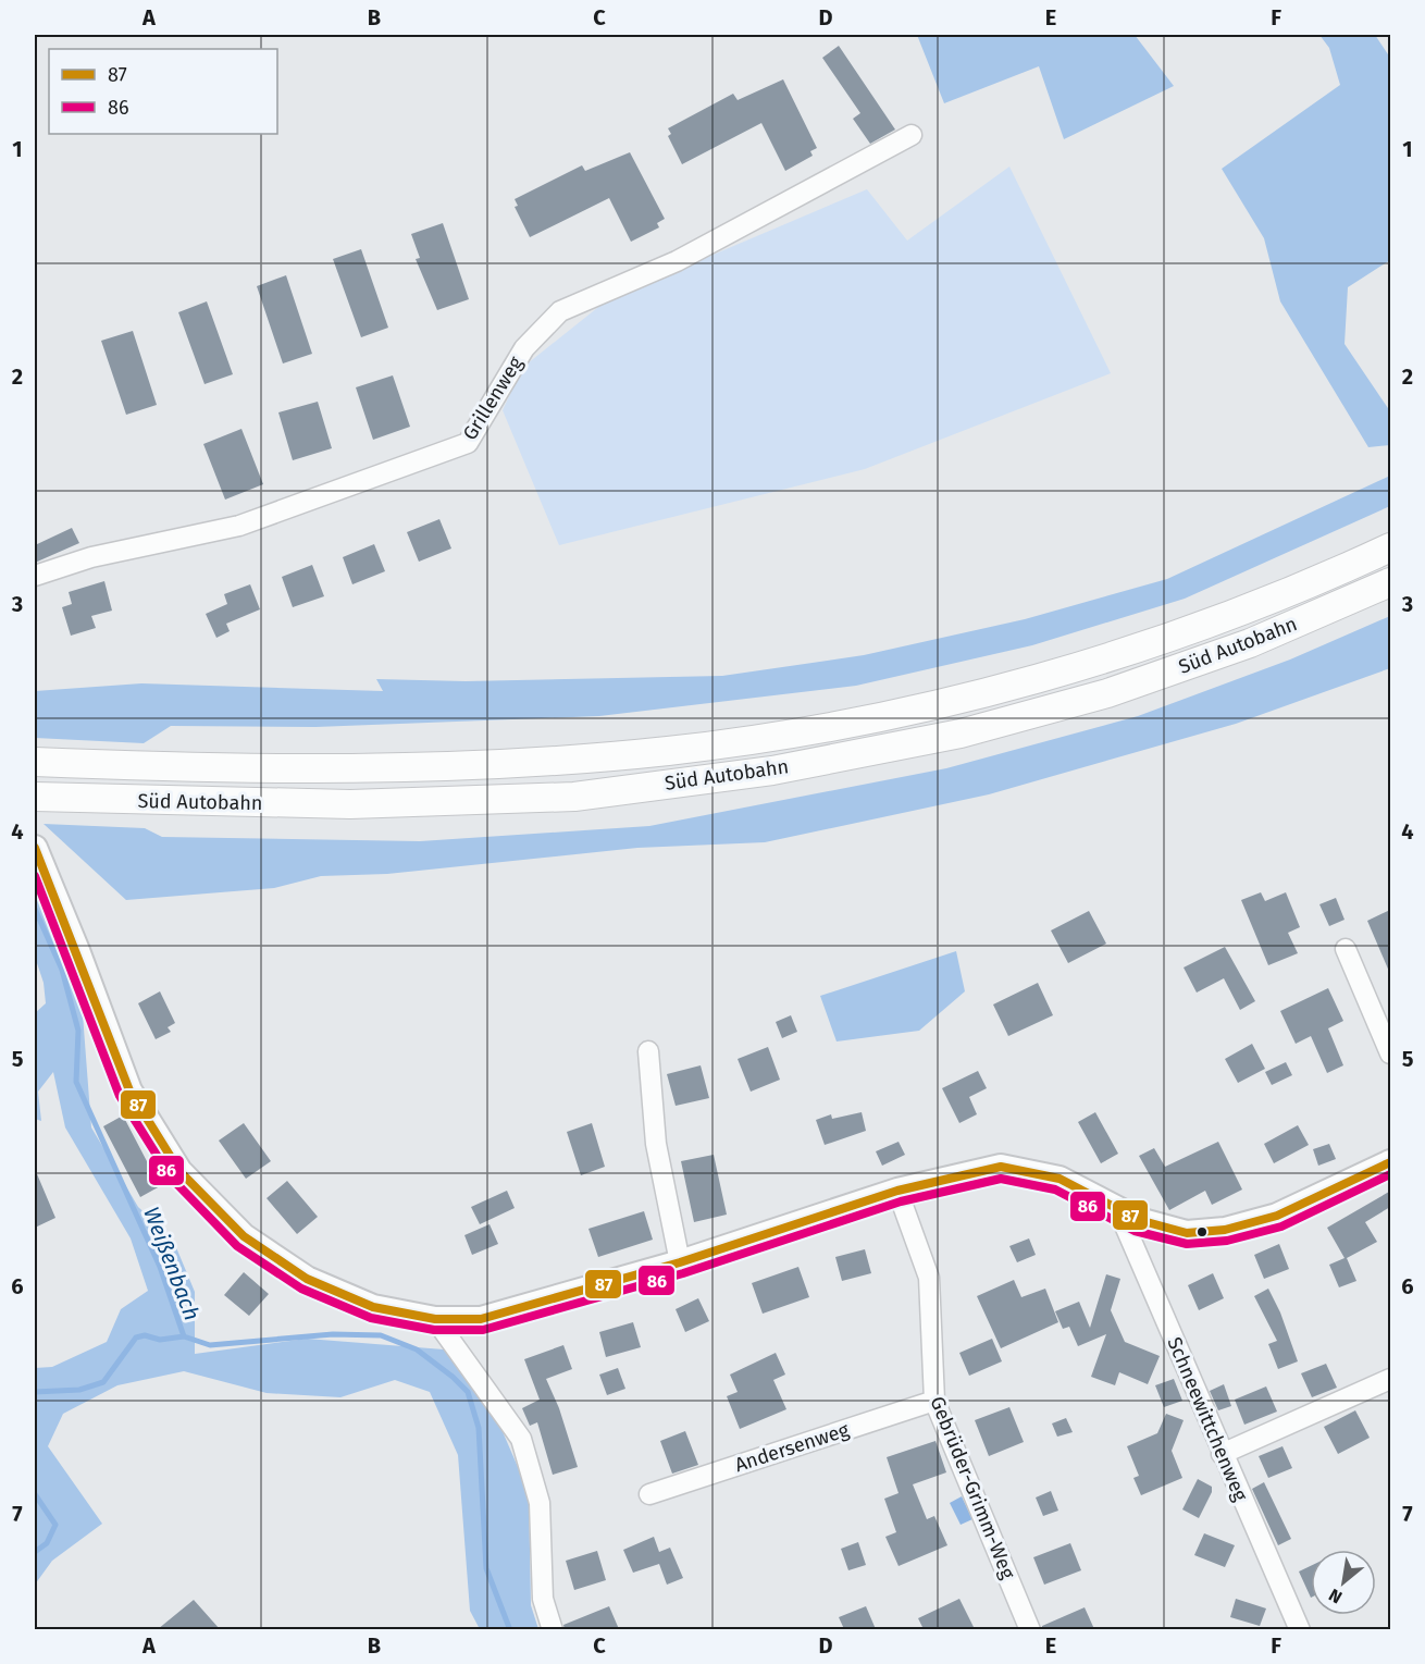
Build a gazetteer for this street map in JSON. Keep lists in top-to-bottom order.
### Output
{
  "streets": {
    "highway": ["Süd Autobahn"],
    "street": [
      "Grillenweg",
      "Schneewittchenweg",
      "Andersenweg",
      "Gebrüder-Grimm-Weg"
    ]
  },
  "crossings": [
    ["Andersenweg", "Gebrüder-Grimm-Weg"]
  ],
  "water": ["Weißenbach"],
  "lines": ["transit line 87", "transit line 86"],
  "legend": ["87", "86"],
  "north": "bottom left",
  "grid": {
    "columns": [
      "A",
      "B",
      "C",
      "D",
      "E",
      "F"
    ],
    "rows": [
      "1",
      "2",
      "3",
      "4",
      "5",
      "6",
      "7"
    ]
  }
}
